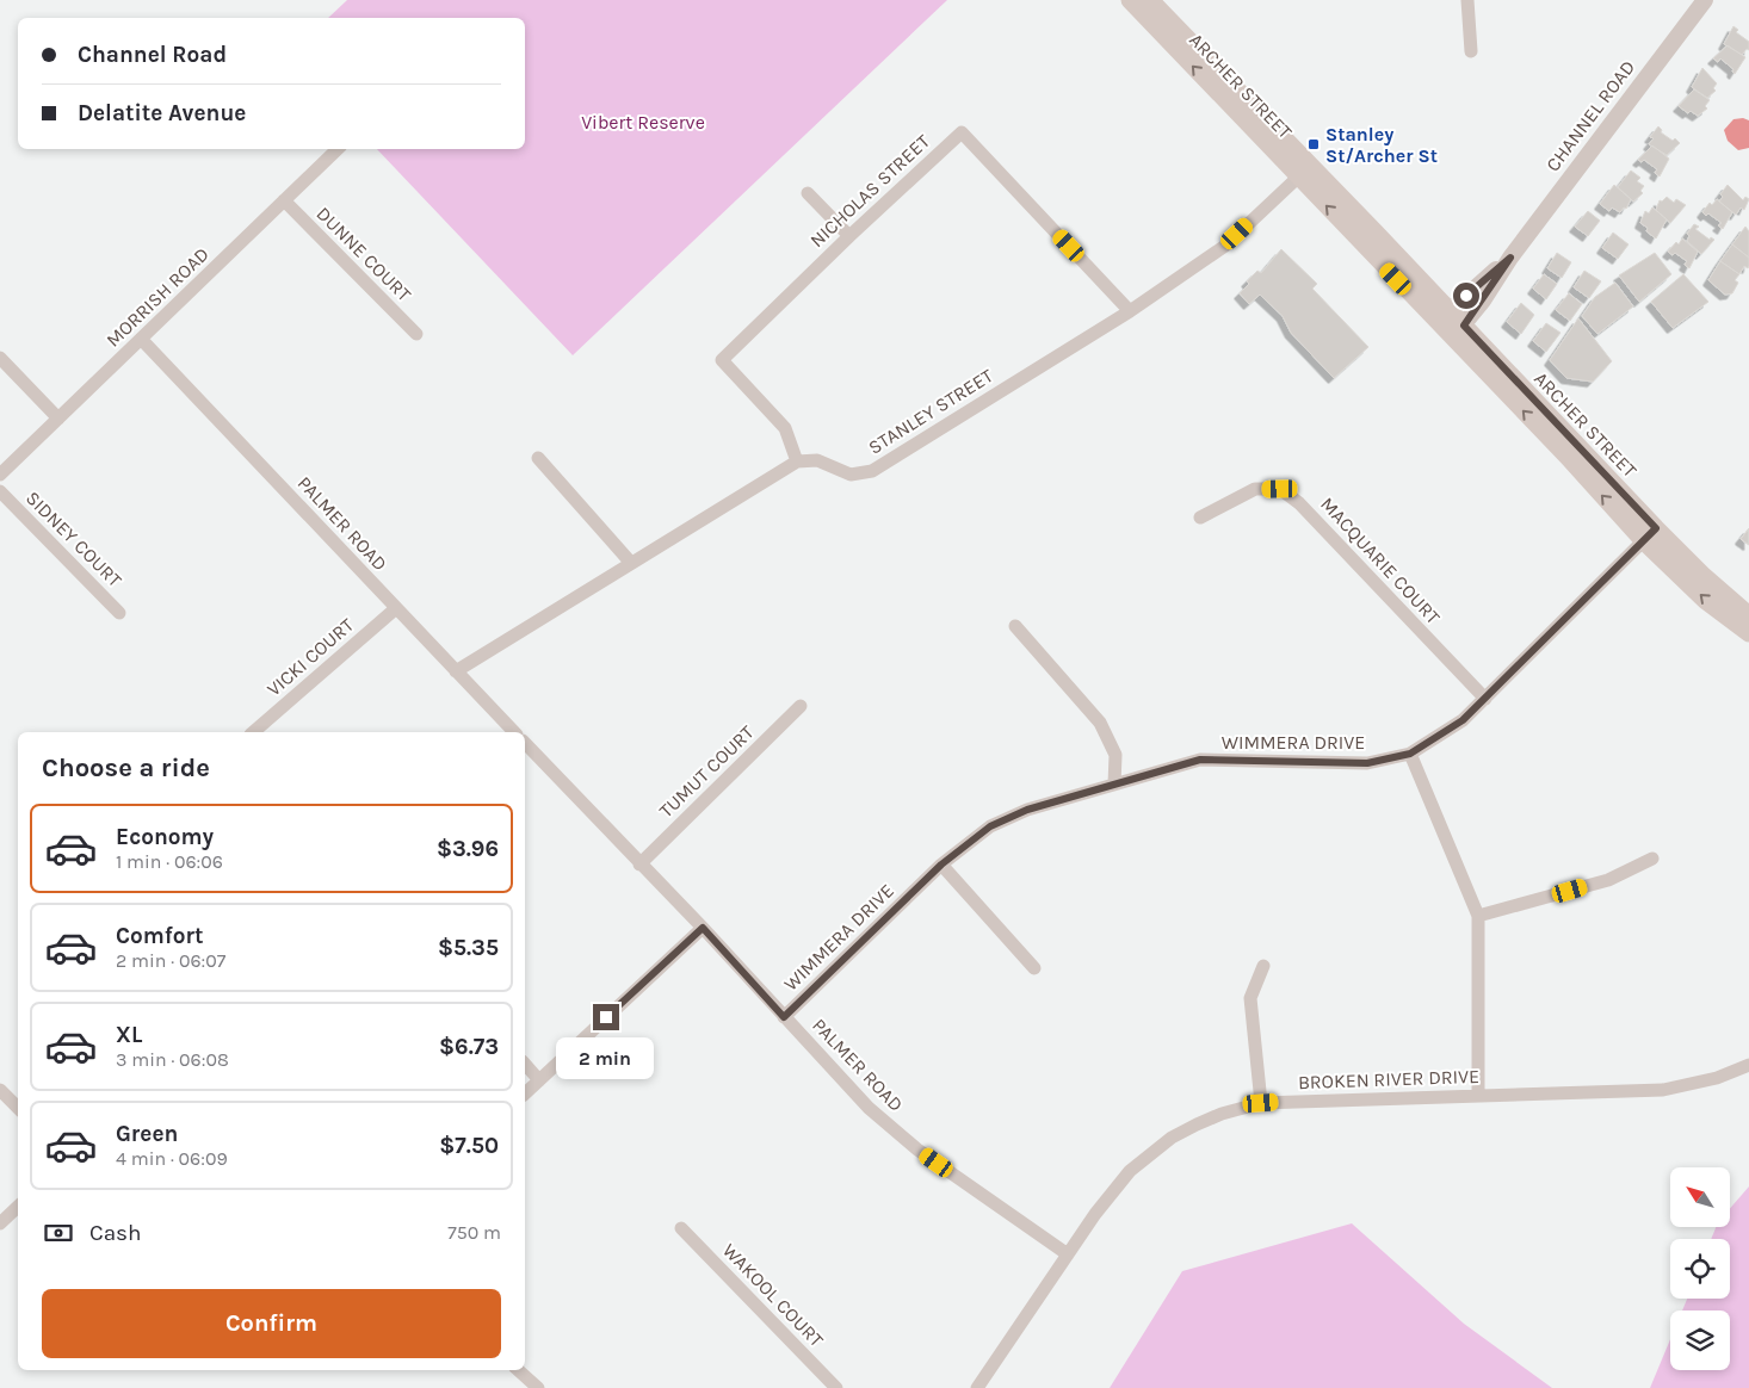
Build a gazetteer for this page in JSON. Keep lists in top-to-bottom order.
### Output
{
  "streets": {
    "main road": ["ARCHER STREET"],
    "street": [
      "CHANNEL ROAD",
      "NICHOLAS STREET",
      "DUNNE COURT",
      "MORRISH ROAD",
      "STANLEY STREET",
      "PALMER ROAD",
      "SIDNEY COURT",
      "MACQUARIE COURT",
      "VICKI COURT",
      "WIMMERA DRIVE",
      "TUMUT COURT",
      "BROKEN RIVER DRIVE",
      "WAKOOL COURT"
    ]
  },
  "crossings": [
    ["ARCHER STREET", "CHANNEL ROAD"],
    ["ARCHER STREET", "STANLEY STREET"],
    ["ARCHER STREET", "WIMMERA DRIVE"],
    ["NICHOLAS STREET", "STANLEY STREET"],
    ["DUNNE COURT", "MORRISH ROAD"],
    ["MORRISH ROAD", "PALMER ROAD"],
    ["PALMER ROAD", "VICKI COURT"],
    ["PALMER ROAD", "WIMMERA DRIVE"],
    ["PALMER ROAD", "TUMUT COURT"],
    ["PALMER ROAD", "BROKEN RIVER DRIVE"],
    ["MACQUARIE COURT", "WIMMERA DRIVE"]
  ],
  "parks": ["Vibert Reserve"],
  "places": {
    "transit": ["Stanley St/Archer St"]
  },
  "north": "top left",
  "page": {
    "banner": ["Channel Road", "Delatite Avenue"],
    "heading": "Choose a ride",
    "list": [
      {
        "name": "Economy",
        "note": "1 min · 06:06",
        "value": "$3.96"
      },
      {
        "name": "Comfort",
        "note": "2 min · 06:07",
        "value": "$5.35"
      },
      {
        "name": "XL",
        "note": "3 min · 06:08",
        "value": "$6.73"
      },
      {
        "name": "Green",
        "note": "4 min · 06:09",
        "value": "$7.50"
      }
    ],
    "bubble": "2 min",
    "pay": ["Cash", "750 m"],
    "buttons": "Confirm"
  }
}
